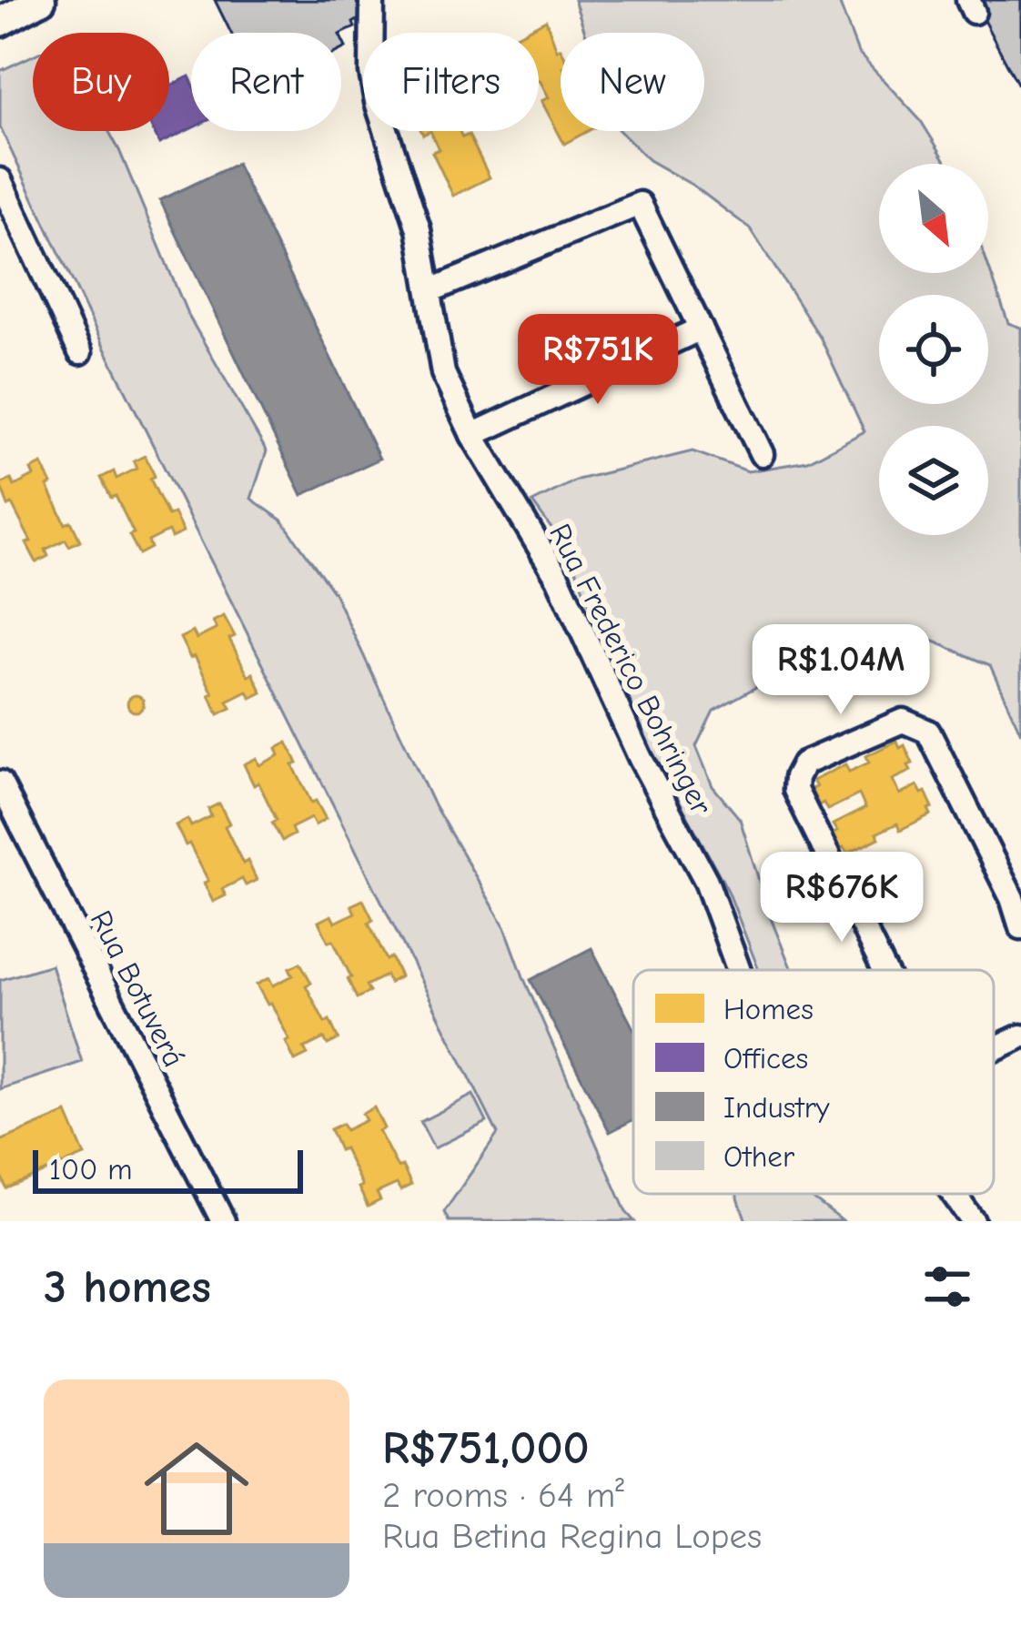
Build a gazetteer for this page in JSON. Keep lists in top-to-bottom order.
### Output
{
  "streets": {
    "street": ["Rua Frederico Bohringer", "Rua Botuverá"]
  },
  "legend": [
    "Homes",
    "Offices",
    "Industry",
    "Other"
  ],
  "scale_bar": "100 m",
  "north": "bottom right",
  "page": {
    "chip": [
      "Buy",
      "Rent",
      "Filters",
      "New"
    ],
    "price": ["R$751K", "R$1.04M", "R$676K"],
    "scale": "100 m",
    "heading": "3 homes",
    "list": [
      {
        "name": "R$751,000",
        "note": "2 rooms · 64 m² · Rua Betina Regina Lopes"
      }
    ]
  }
}
